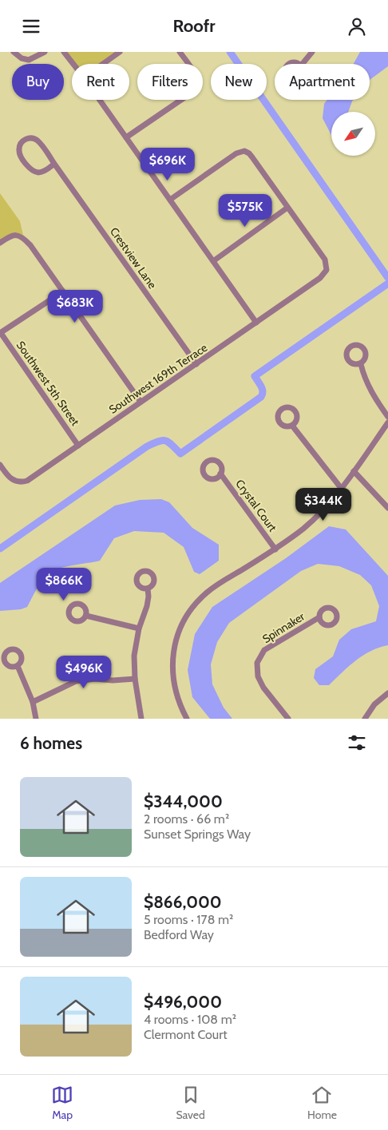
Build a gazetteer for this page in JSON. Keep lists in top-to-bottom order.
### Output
{
  "streets": {
    "street": [
      "Crestview Lane",
      "Southwest 169th Terrace",
      "Southwest 5th Street",
      "Crystal Court",
      "Spinnaker"
    ]
  },
  "crossings": [
    ["Crestview Lane", "Southwest 169th Terrace"],
    ["Southwest 169th Terrace", "Southwest 5th Street"]
  ],
  "north": "bottom left",
  "page": {
    "header": "Roofr",
    "chip": [
      "Buy",
      "Rent",
      "Filters",
      "New",
      "Apartment"
    ],
    "price": [
      "$696K",
      "$575K",
      "$683K",
      "$344K",
      "$866K",
      "$496K"
    ],
    "heading": "6 homes",
    "list": [
      {
        "name": "$344,000",
        "note": "2 rooms · 66 m² · Sunset Springs Way"
      },
      {
        "name": "$866,000",
        "note": "5 rooms · 178 m² · Bedford Way"
      },
      {
        "name": "$496,000",
        "note": "4 rooms · 108 m² · Clermont Court"
      }
    ],
    "tabs": ["Map", "Saved", "Home"]
  }
}
